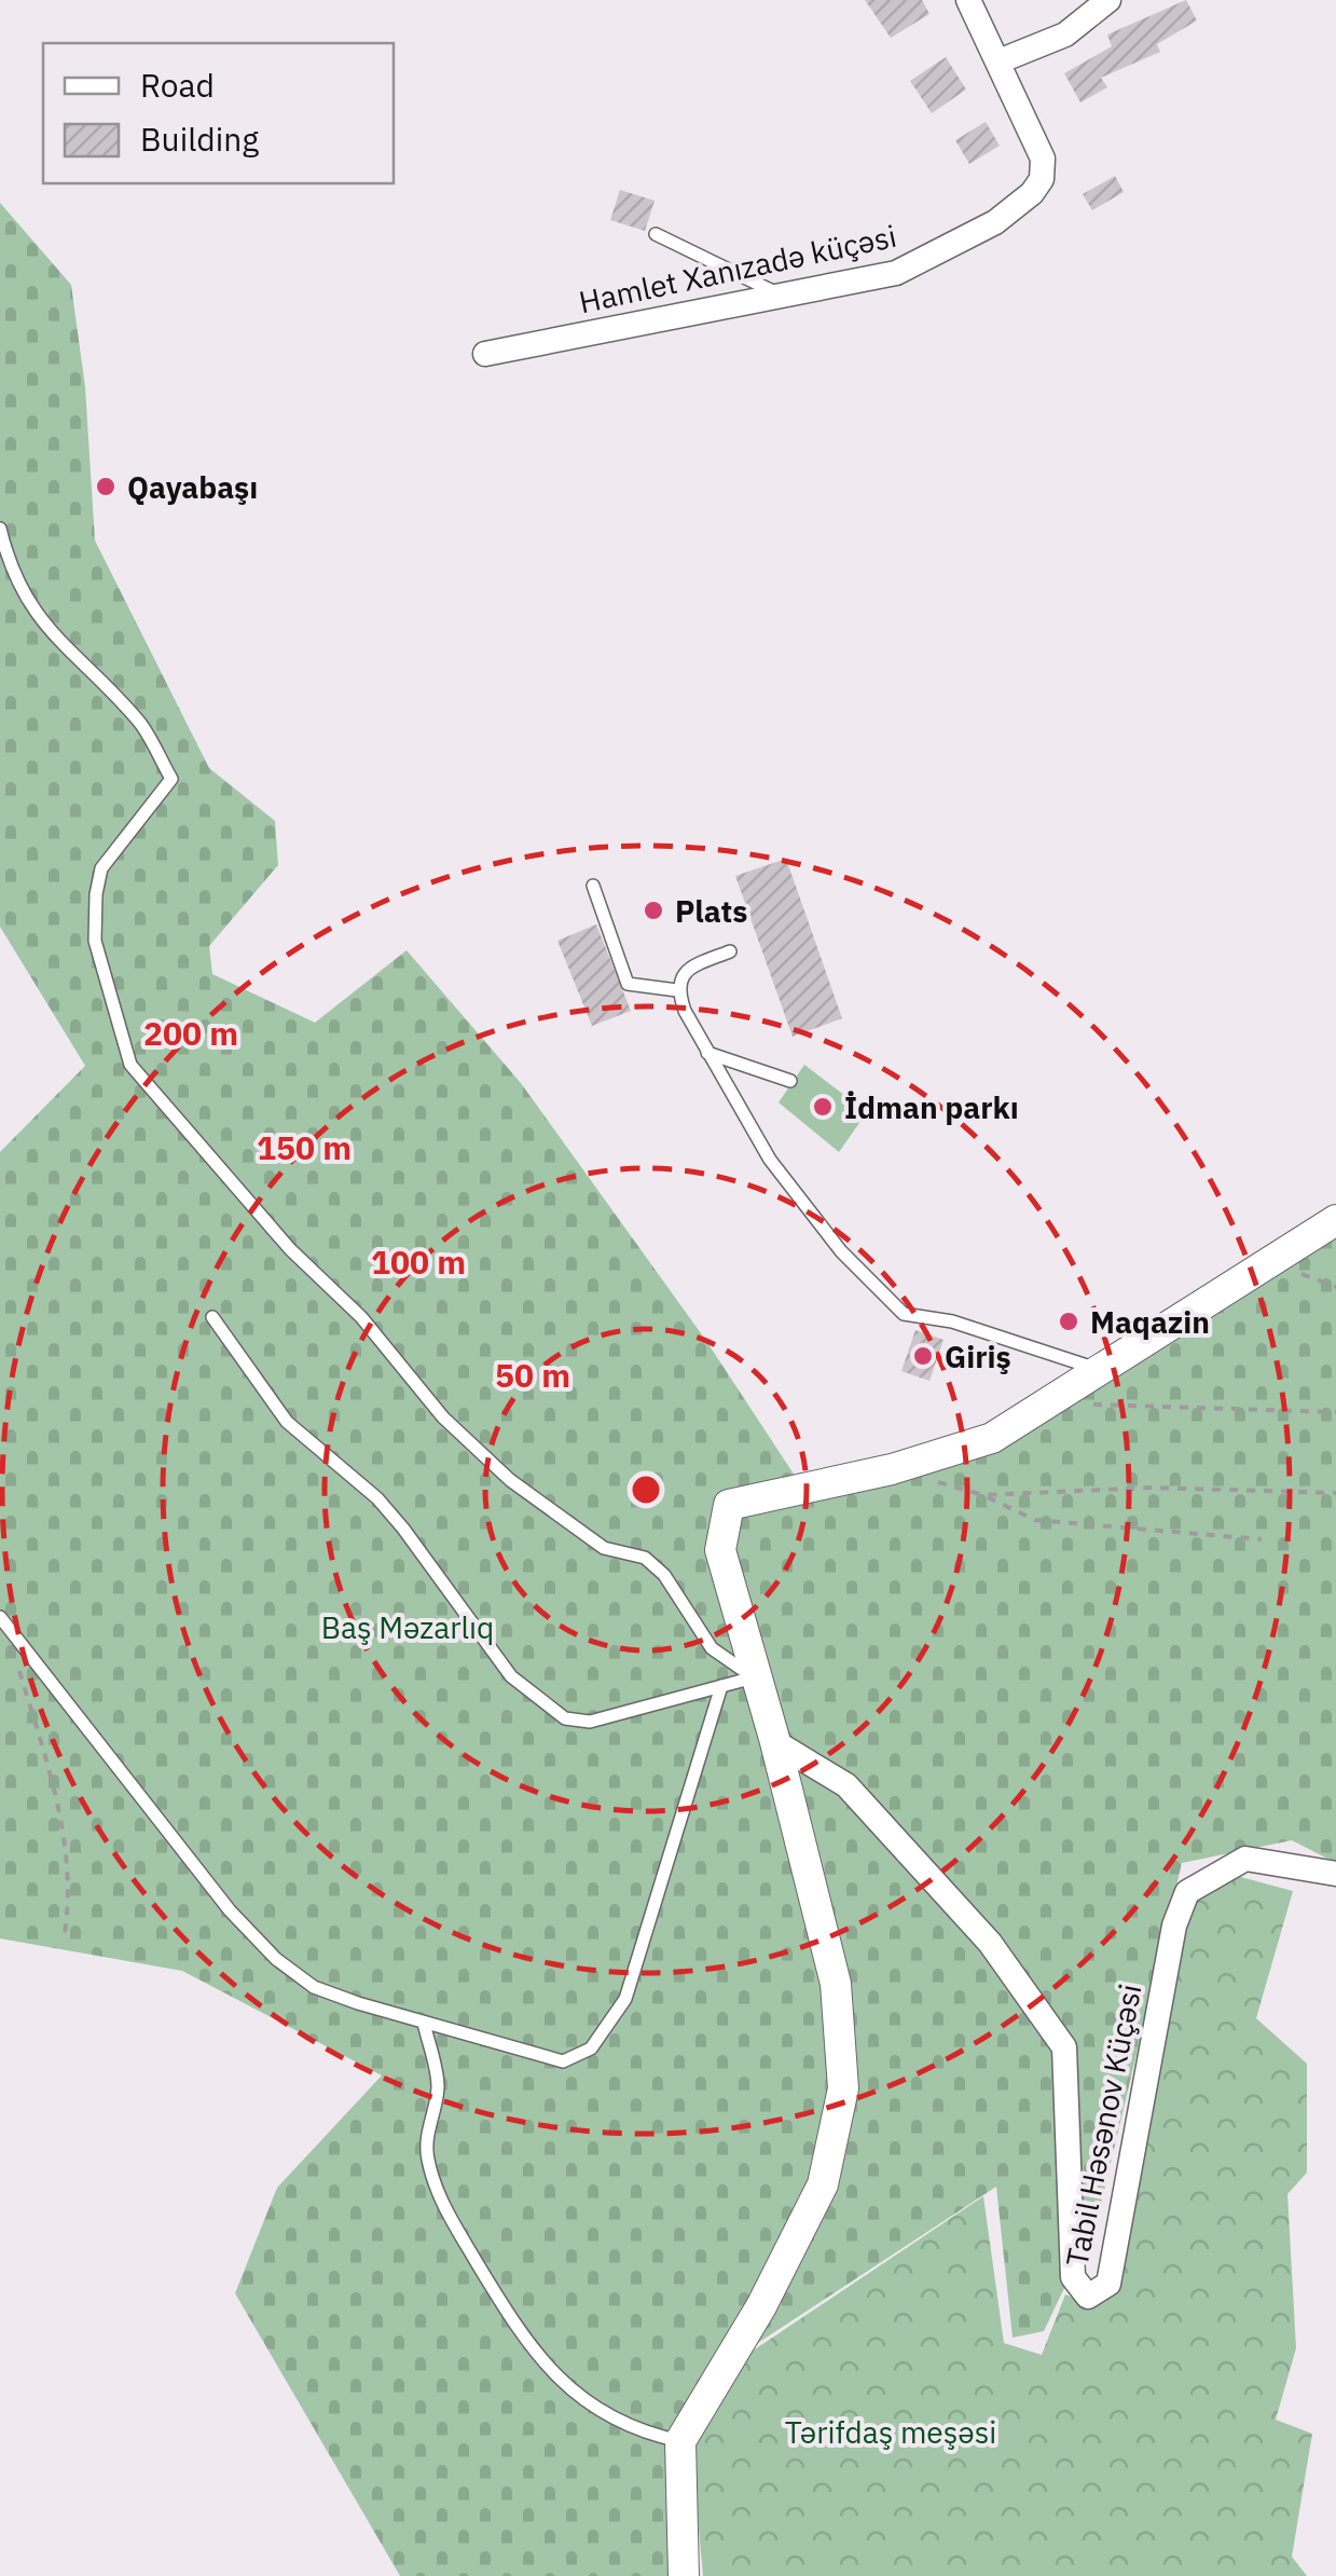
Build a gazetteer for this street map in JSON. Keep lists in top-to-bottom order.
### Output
{
  "streets": {
    "street": ["Hamlet Xanızadə küçəsi", "Tabil Həsənov Küçəsi"]
  },
  "parks": ["Baş Məzarlıq", "Tərifdaş meşəsi"],
  "places": [
    "Qayabaşı",
    "Plats",
    "İdman parkı",
    "Maqazin",
    "Giriş"
  ],
  "legend": ["Road", "Building"],
  "rings": [
    "200 m",
    "150 m",
    "100 m",
    "50 m"
  ]
}
